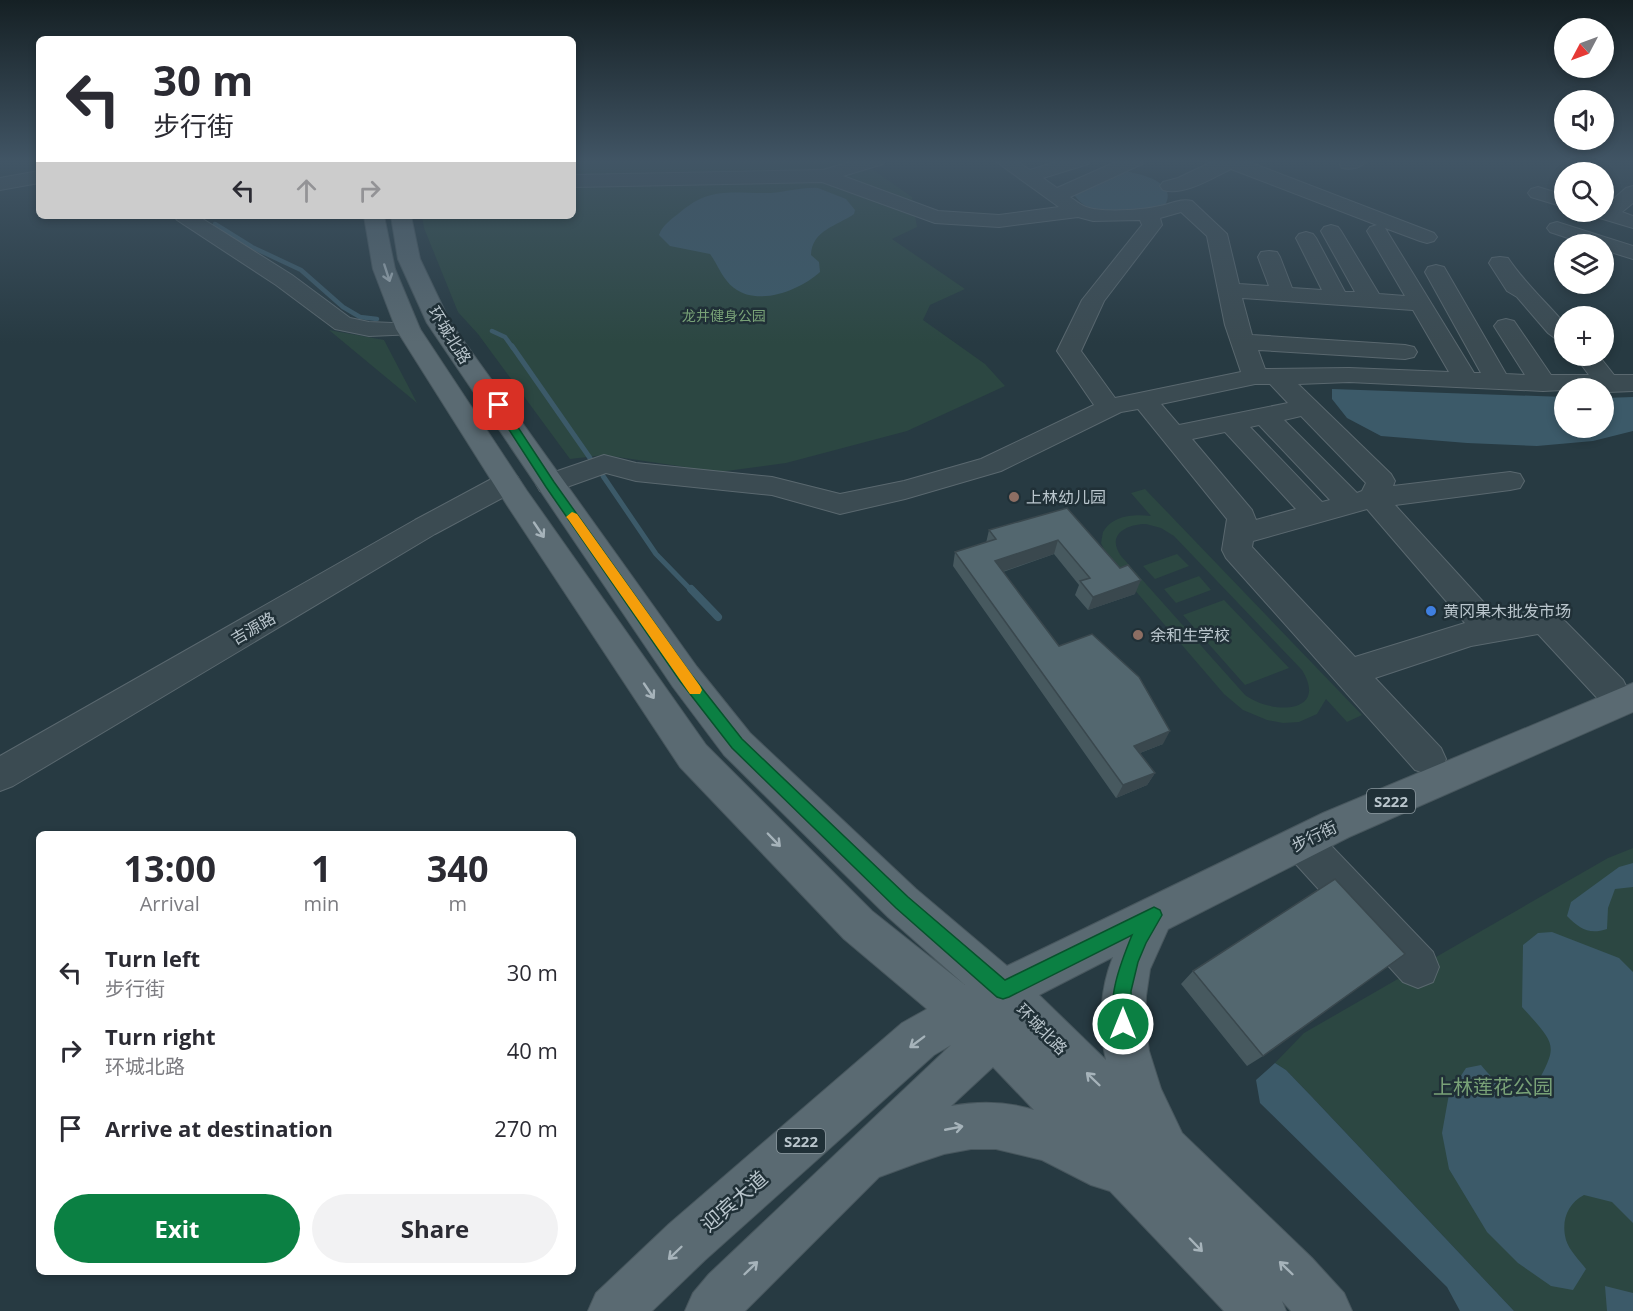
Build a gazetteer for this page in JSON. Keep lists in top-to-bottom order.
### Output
{
  "streets": {
    "main road": [
      "环城北路",
      "S222",
      "步行街",
      "迎宾大道"
    ],
    "street": ["吉源路"]
  },
  "crossings": [
    ["环城北路", "吉源路"],
    ["环城北路", "步行街"],
    ["环城北路", "迎宾大道"],
    ["步行街", "迎宾大道"]
  ],
  "parks": ["龙井健身公园", "上林莲花公园"],
  "places": ["上林幼儿园", "黄冈果木批发市场", "余和生学校"],
  "north": "bottom left",
  "page": {
    "map_buttons": ["+", "−"],
    "turn": ["30 m", "步行街"],
    "eta": [
      "13:00",
      "Arrival",
      "1",
      "min",
      "340",
      "m"
    ],
    "list": [
      {
        "name": "Turn left",
        "note": "步行街",
        "value": "30 m"
      },
      {
        "name": "Turn right",
        "note": "环城北路",
        "value": "40 m"
      },
      {
        "name": "Arrive at destination",
        "value": "270 m"
      }
    ],
    "buttons": ["Exit", "Share"]
  }
}
